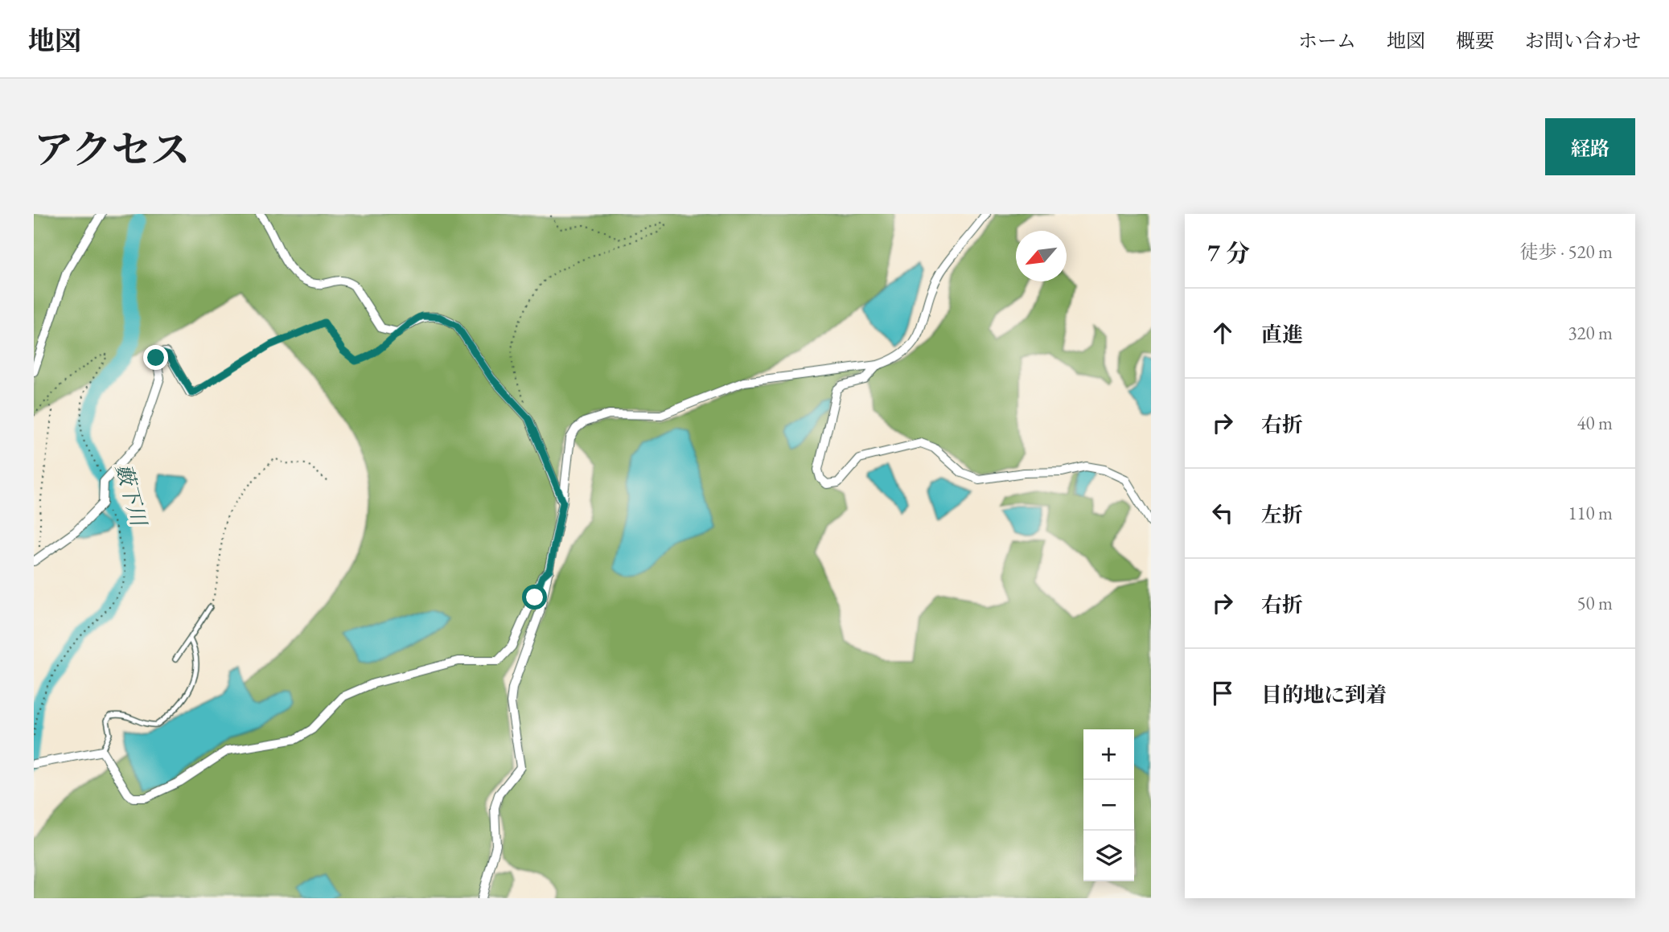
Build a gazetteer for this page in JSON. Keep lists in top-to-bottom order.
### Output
{
  "water": ["藪下川"],
  "north": "bottom left",
  "page": {
    "header": "地図",
    "nav": [
      "ホーム",
      "地図",
      "概要",
      "お問い合わせ"
    ],
    "title": "アクセス",
    "buttons": "経路",
    "heading": ["7 分", "徒歩 · 520 m"],
    "list": [
      ["直進", "320 m"],
      ["右折", "40 m"],
      ["左折", "110 m"],
      ["右折", "50 m"],
      "目的地に到着"
    ],
    "map_buttons": ["+", "−"]
  }
}
